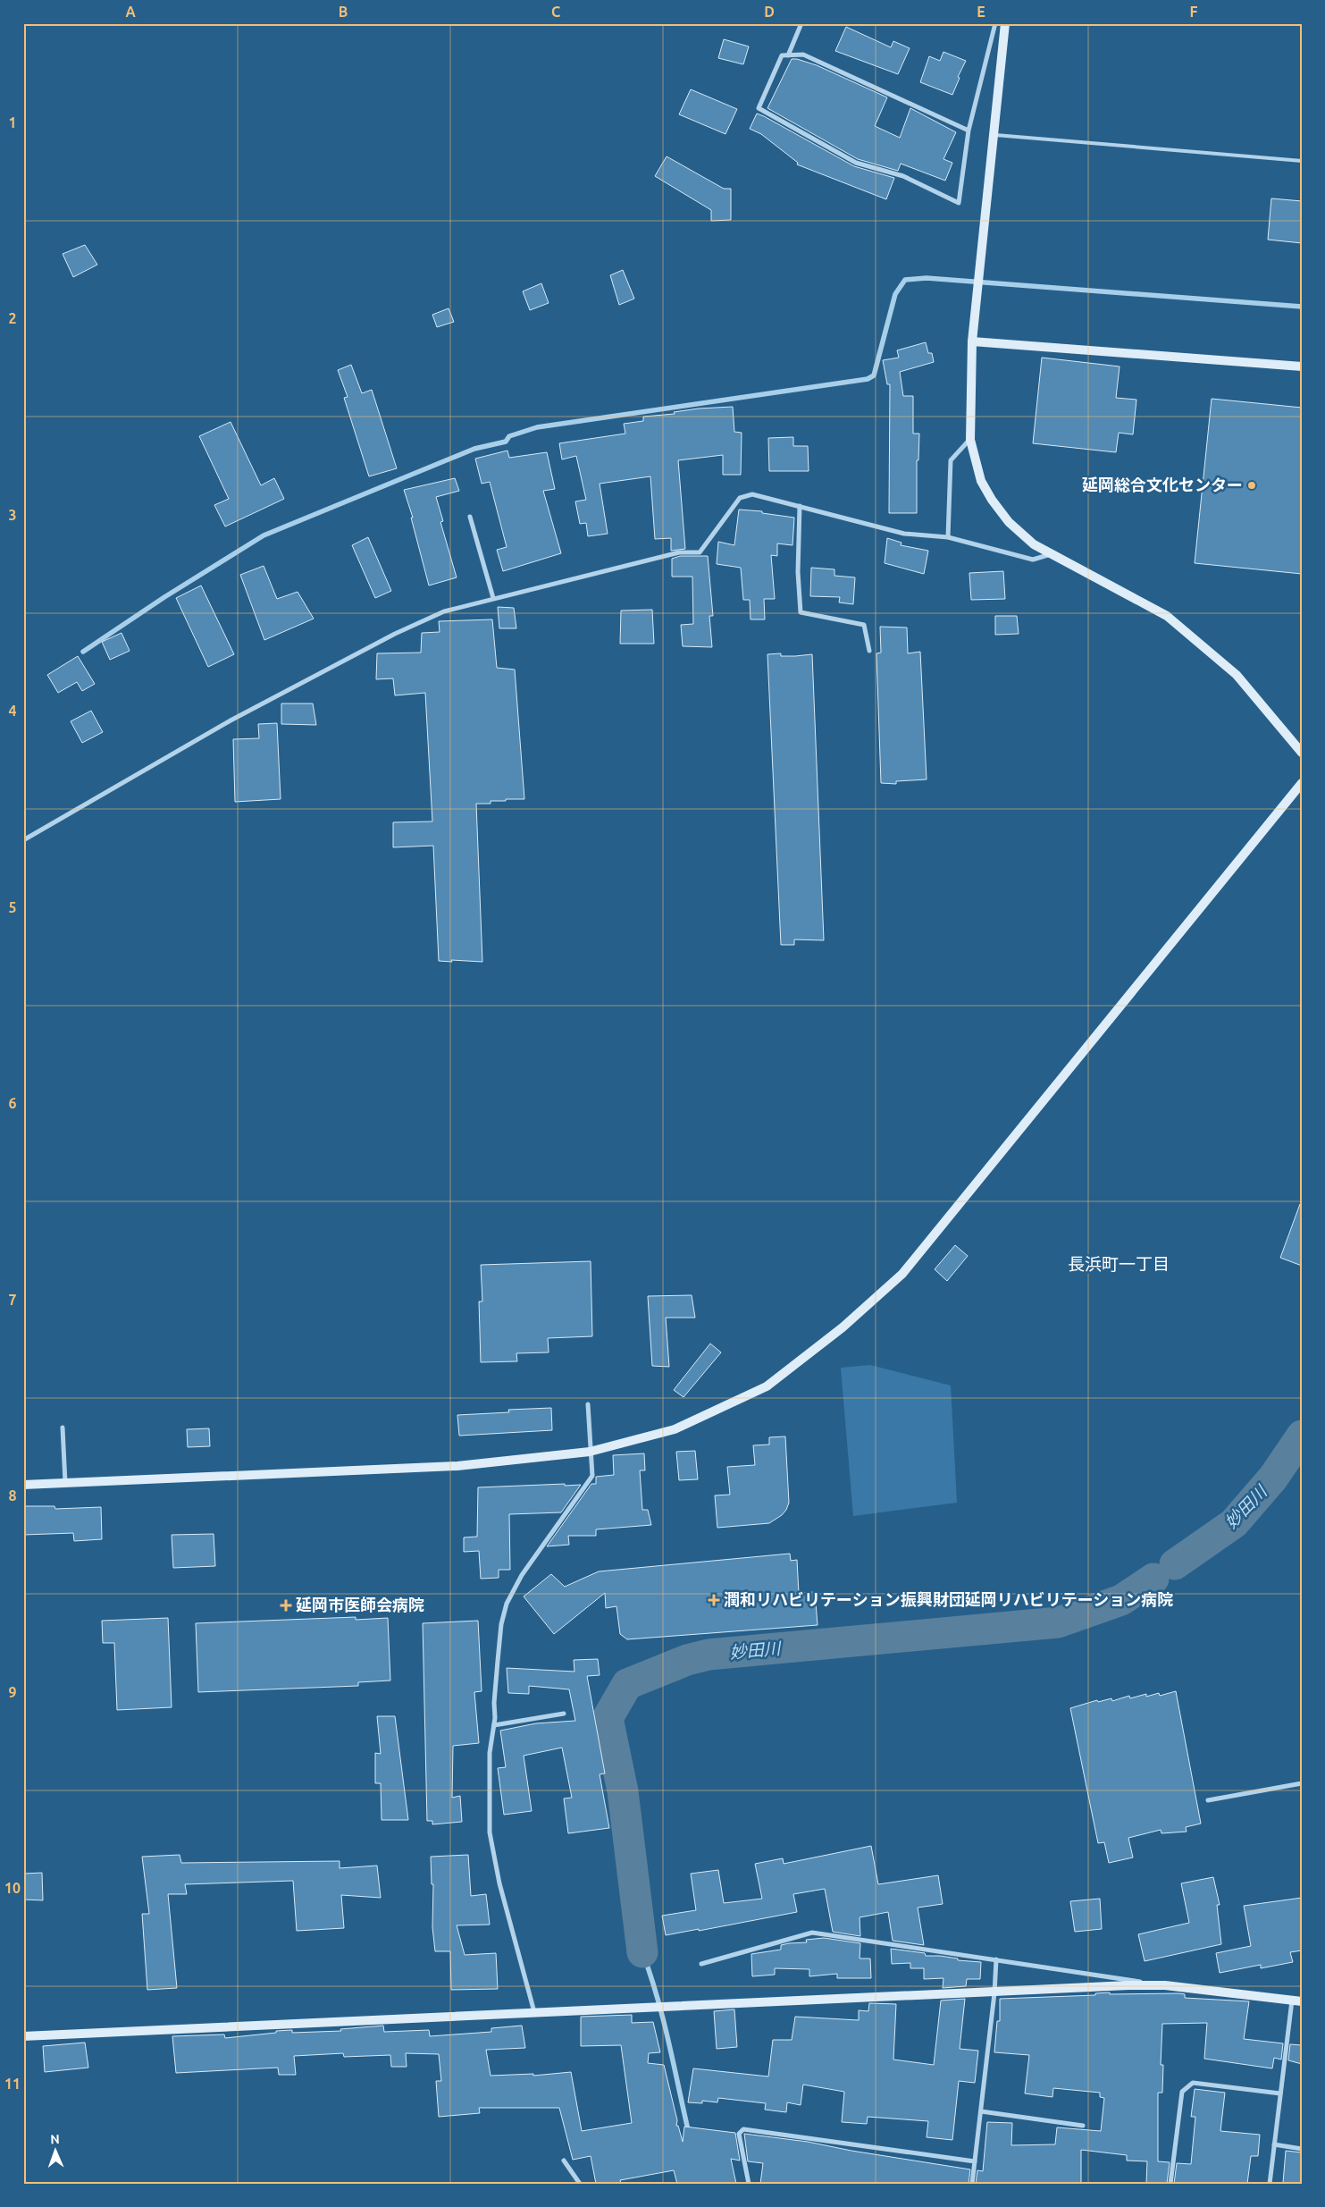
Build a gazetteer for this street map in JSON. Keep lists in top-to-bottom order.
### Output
{
  "districts": ["長浜町一丁目"],
  "water": ["妙田川"],
  "places": {
    "other": ["延岡総合文化センター"],
    "health": ["潤和リハビリテーション振興財団延岡リハビリテーション病院", "延岡市医師会病院"]
  },
  "north": "top",
  "grid": {
    "columns": [
      "A",
      "B",
      "C",
      "D",
      "E",
      "F"
    ],
    "rows": [
      "1",
      "2",
      "3",
      "4",
      "5",
      "6",
      "7",
      "8",
      "9",
      "10",
      "11"
    ]
  }
}
